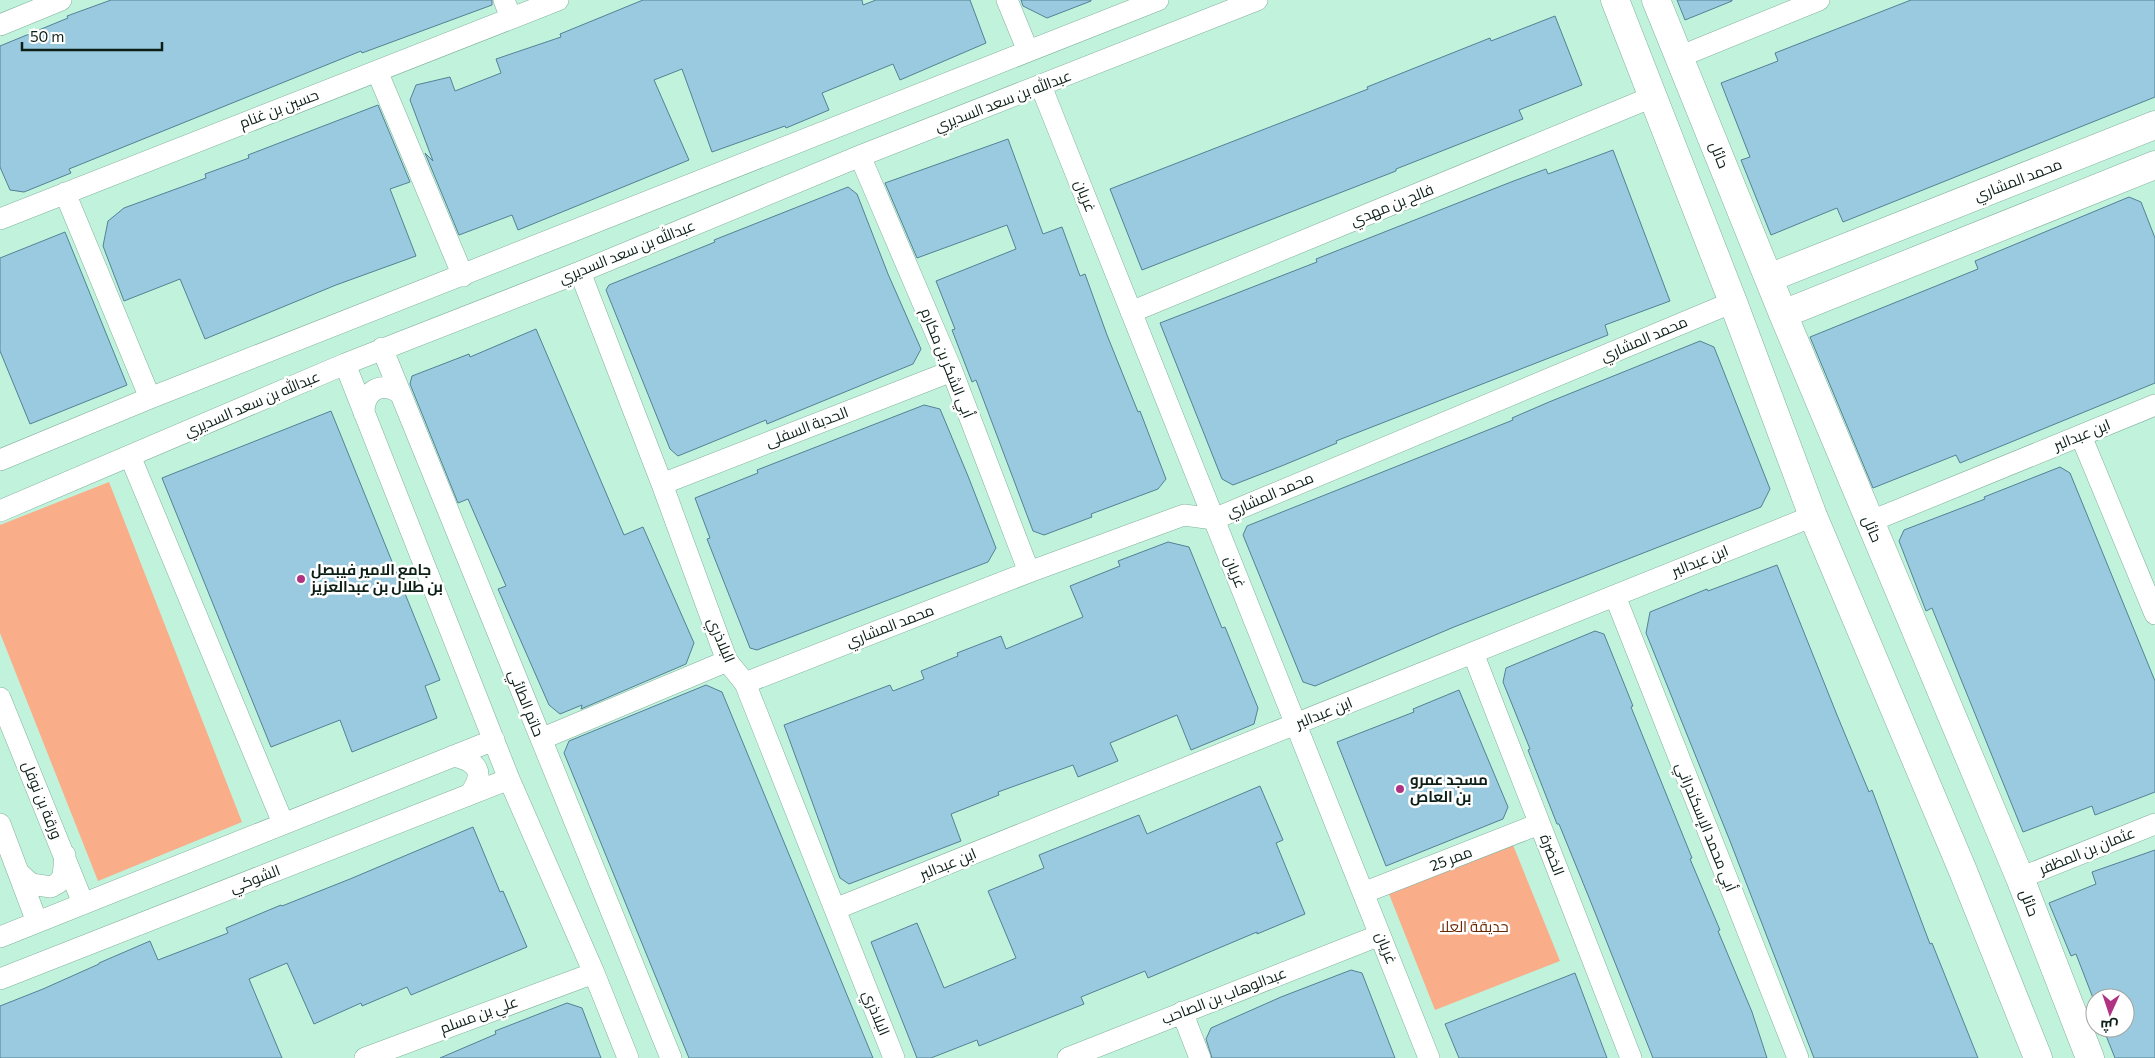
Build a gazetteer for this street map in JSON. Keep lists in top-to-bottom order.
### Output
{
  "streets": {
    "street": [
      "عبدالله بن سعد السديري",
      "حسين بن غنام",
      "حائل",
      "محمد المشاري",
      "غريان",
      "فالح بن مهدي",
      "أبي الشكر بن مكارم",
      "الحدبة السفلى",
      "ابن عبدالبر",
      "البلاذري",
      "حاتم الطائي",
      "ورقة بن نوفل",
      "أبي محمد الإسكندراني",
      "عثمان بن المظفر",
      "الخضرة",
      "ممر 25",
      "الشوكي",
      "عبدالوهاب بن الصاحب",
      "علي بن مسلم"
    ]
  },
  "crossings": [
    ["عبدالله بن سعد السديري", "غريان"],
    ["عبدالله بن سعد السديري", "أبي الشكر بن مكارم"],
    ["عبدالله بن سعد السديري", "البلاذري"],
    ["عبدالله بن سعد السديري", "حاتم الطائي"],
    ["حائل", "محمد المشاري"],
    ["حائل", "ابن عبدالبر"],
    ["حائل", "عثمان بن المظفر"],
    ["محمد المشاري", "غريان"],
    ["محمد المشاري", "أبي الشكر بن مكارم"],
    ["محمد المشاري", "البلاذري"],
    ["غريان", "فالح بن مهدي"],
    ["غريان", "ابن عبدالبر"],
    ["غريان", "ممر 25"],
    ["غريان", "عبدالوهاب بن الصاحب"],
    ["أبي الشكر بن مكارم", "الحدبة السفلى"],
    ["الحدبة السفلى", "البلاذري"],
    ["ابن عبدالبر", "البلاذري"],
    ["ابن عبدالبر", "أبي محمد الإسكندراني"],
    ["ابن عبدالبر", "الخضرة"],
    ["الخضرة", "ممر 25"]
  ],
  "parks": ["حديقة العلا"],
  "places": ["جامع الامير فيبصل بن طلال بن عبدالعزيز", "مسجد عمرو بن العاص"],
  "scale_bar": "50 m",
  "north": "bottom"
}
